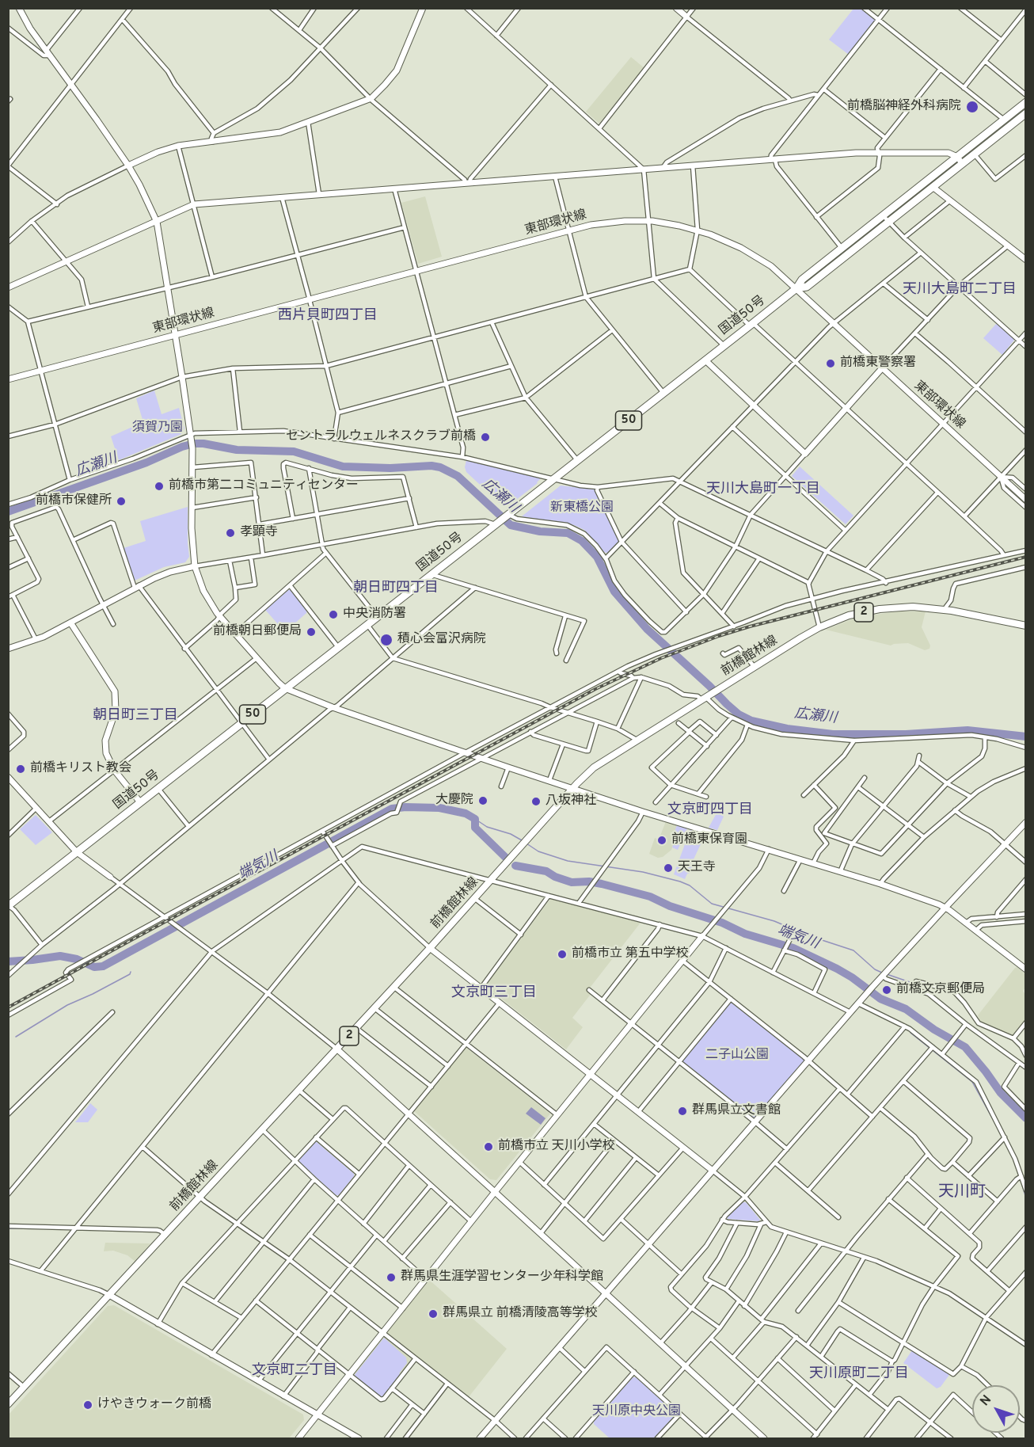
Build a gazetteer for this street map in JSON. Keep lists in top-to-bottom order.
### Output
{
  "streets": {
    "highway": ["国道50号", "50"],
    "main road": ["2", "前橋館林線"],
    "street": ["東部環状線"]
  },
  "crossings": [
    ["東部環状線", "国道50号"]
  ],
  "districts": [
    "天川大島町二丁目",
    "西片貝町四丁目",
    "天川大島町一丁目",
    "朝日町四丁目",
    "朝日町三丁目",
    "文京町四丁目",
    "文京町三丁目",
    "天川町",
    "文京町二丁目",
    "天川原町二丁目"
  ],
  "water": ["広瀬川", "端気川"],
  "parks": [
    "須賀乃園",
    "新東橋公園",
    "二子山公園",
    "天川原中央公園"
  ],
  "places": [
    "前橋脳神経外科病院",
    "前橋東警察署",
    "セントラルウェルネスクラブ前橋",
    "前橋市第二コミュニティセンター",
    "前橋市保健所",
    "孝顕寺",
    "中央消防署",
    "前橋朝日郵便局",
    "積心会富沢病院",
    "前橋キリスト教会",
    "大慶院",
    "八坂神社",
    "前橋東保育園",
    "天王寺",
    "前橋市立 第五中学校",
    "前橋文京郵便局",
    "群馬県立文書館",
    "前橋市立 天川小学校",
    "群馬県生涯学習センター少年科学館",
    "群馬県立 前橋清陵高等学校",
    "けやきウォーク前橋"
  ],
  "north": "top left"
}
